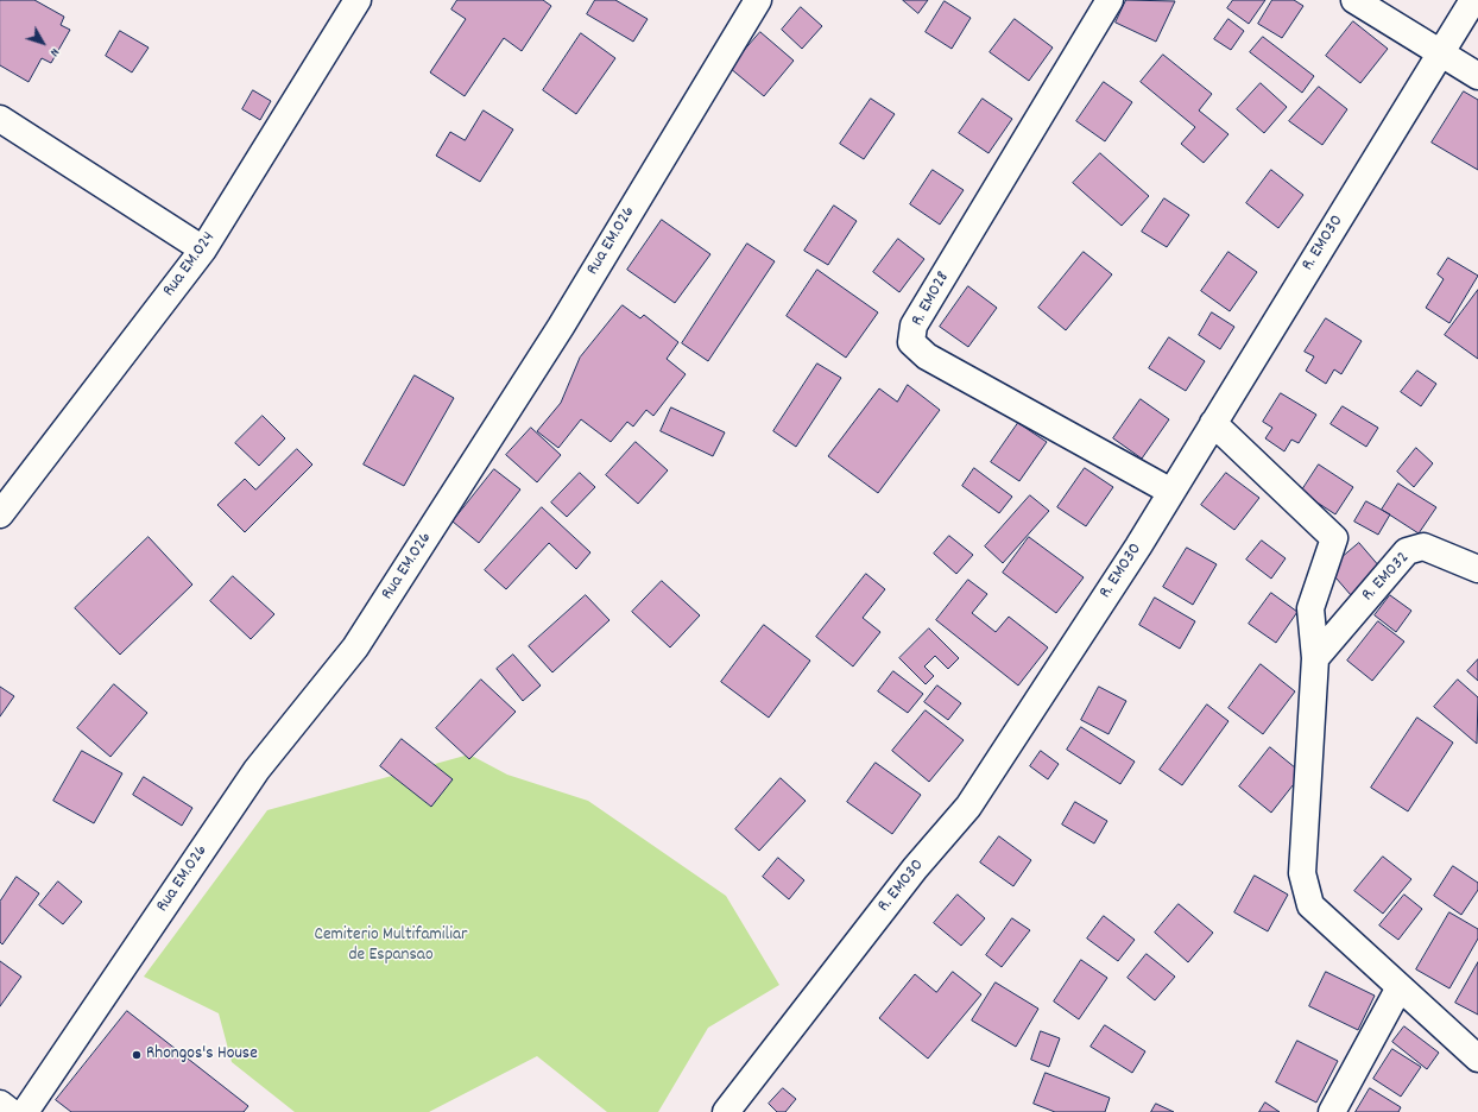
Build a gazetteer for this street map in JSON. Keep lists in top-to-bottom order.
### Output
{
  "streets": {
    "street": [
      "Rua EM.026",
      "R. EM030",
      "Rua EM.024",
      "R. EM028",
      "R. EM032"
    ]
  },
  "crossings": [
    ["R. EM030", "R. EM028"]
  ],
  "parks": ["Cemiterio Multifamiliar de Espansao"],
  "places": ["Rhongos's House"],
  "north": "bottom right"
}
